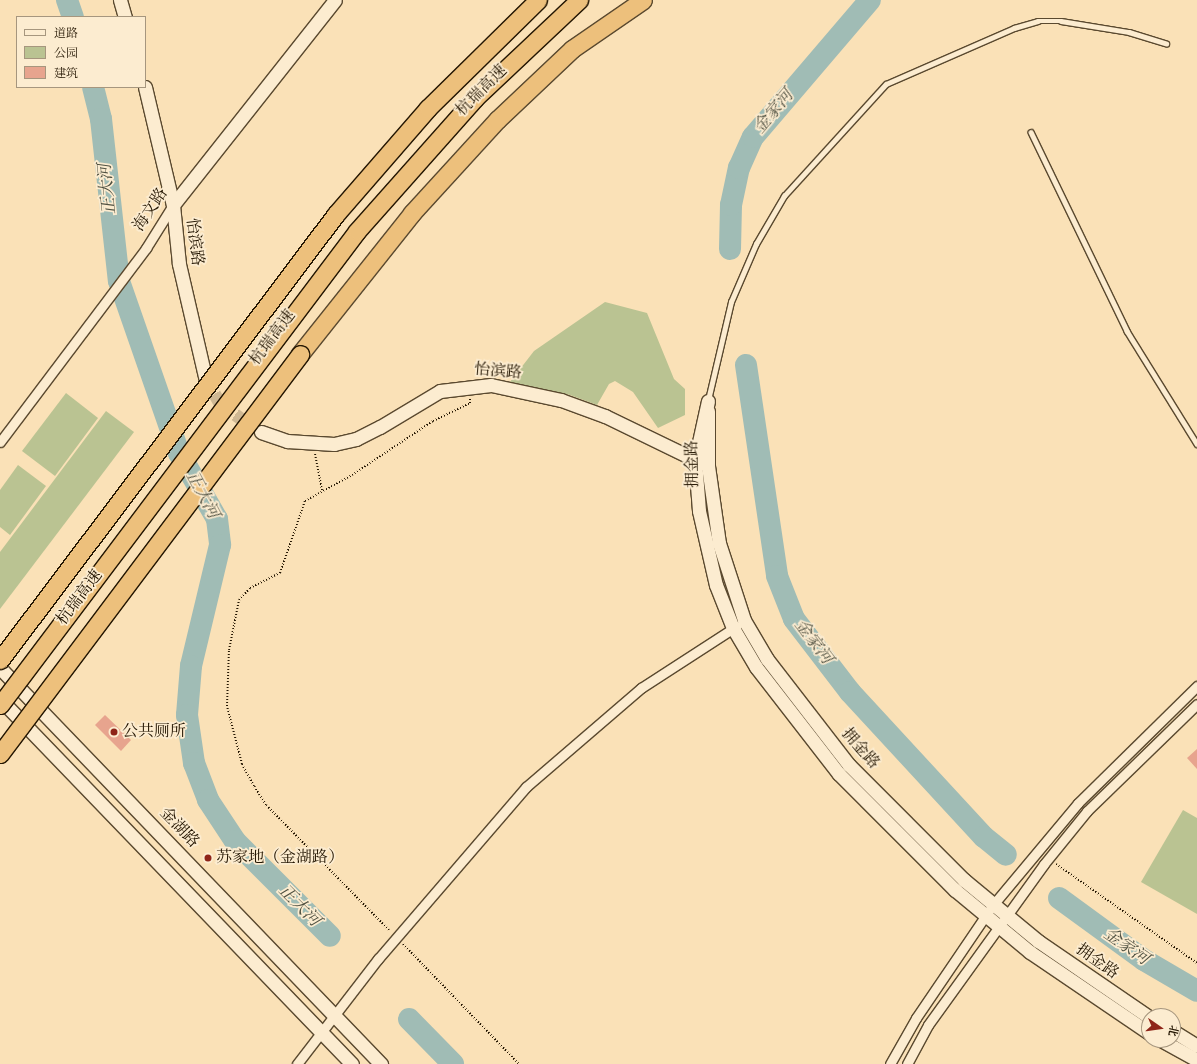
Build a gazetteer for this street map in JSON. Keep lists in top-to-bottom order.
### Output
{
  "streets": {
    "highway": ["杭瑞高速"],
    "street": [
      "海文路",
      "怡滨路",
      "拥金路",
      "金湖路"
    ]
  },
  "crossings": [
    ["海文路", "怡滨路"],
    ["怡滨路", "拥金路"]
  ],
  "water": ["金家河", "正大河"],
  "places": ["公共厕所", "苏家地（金湖路）"],
  "legend": ["道路", "公园", "建筑"],
  "north": "right"
}
